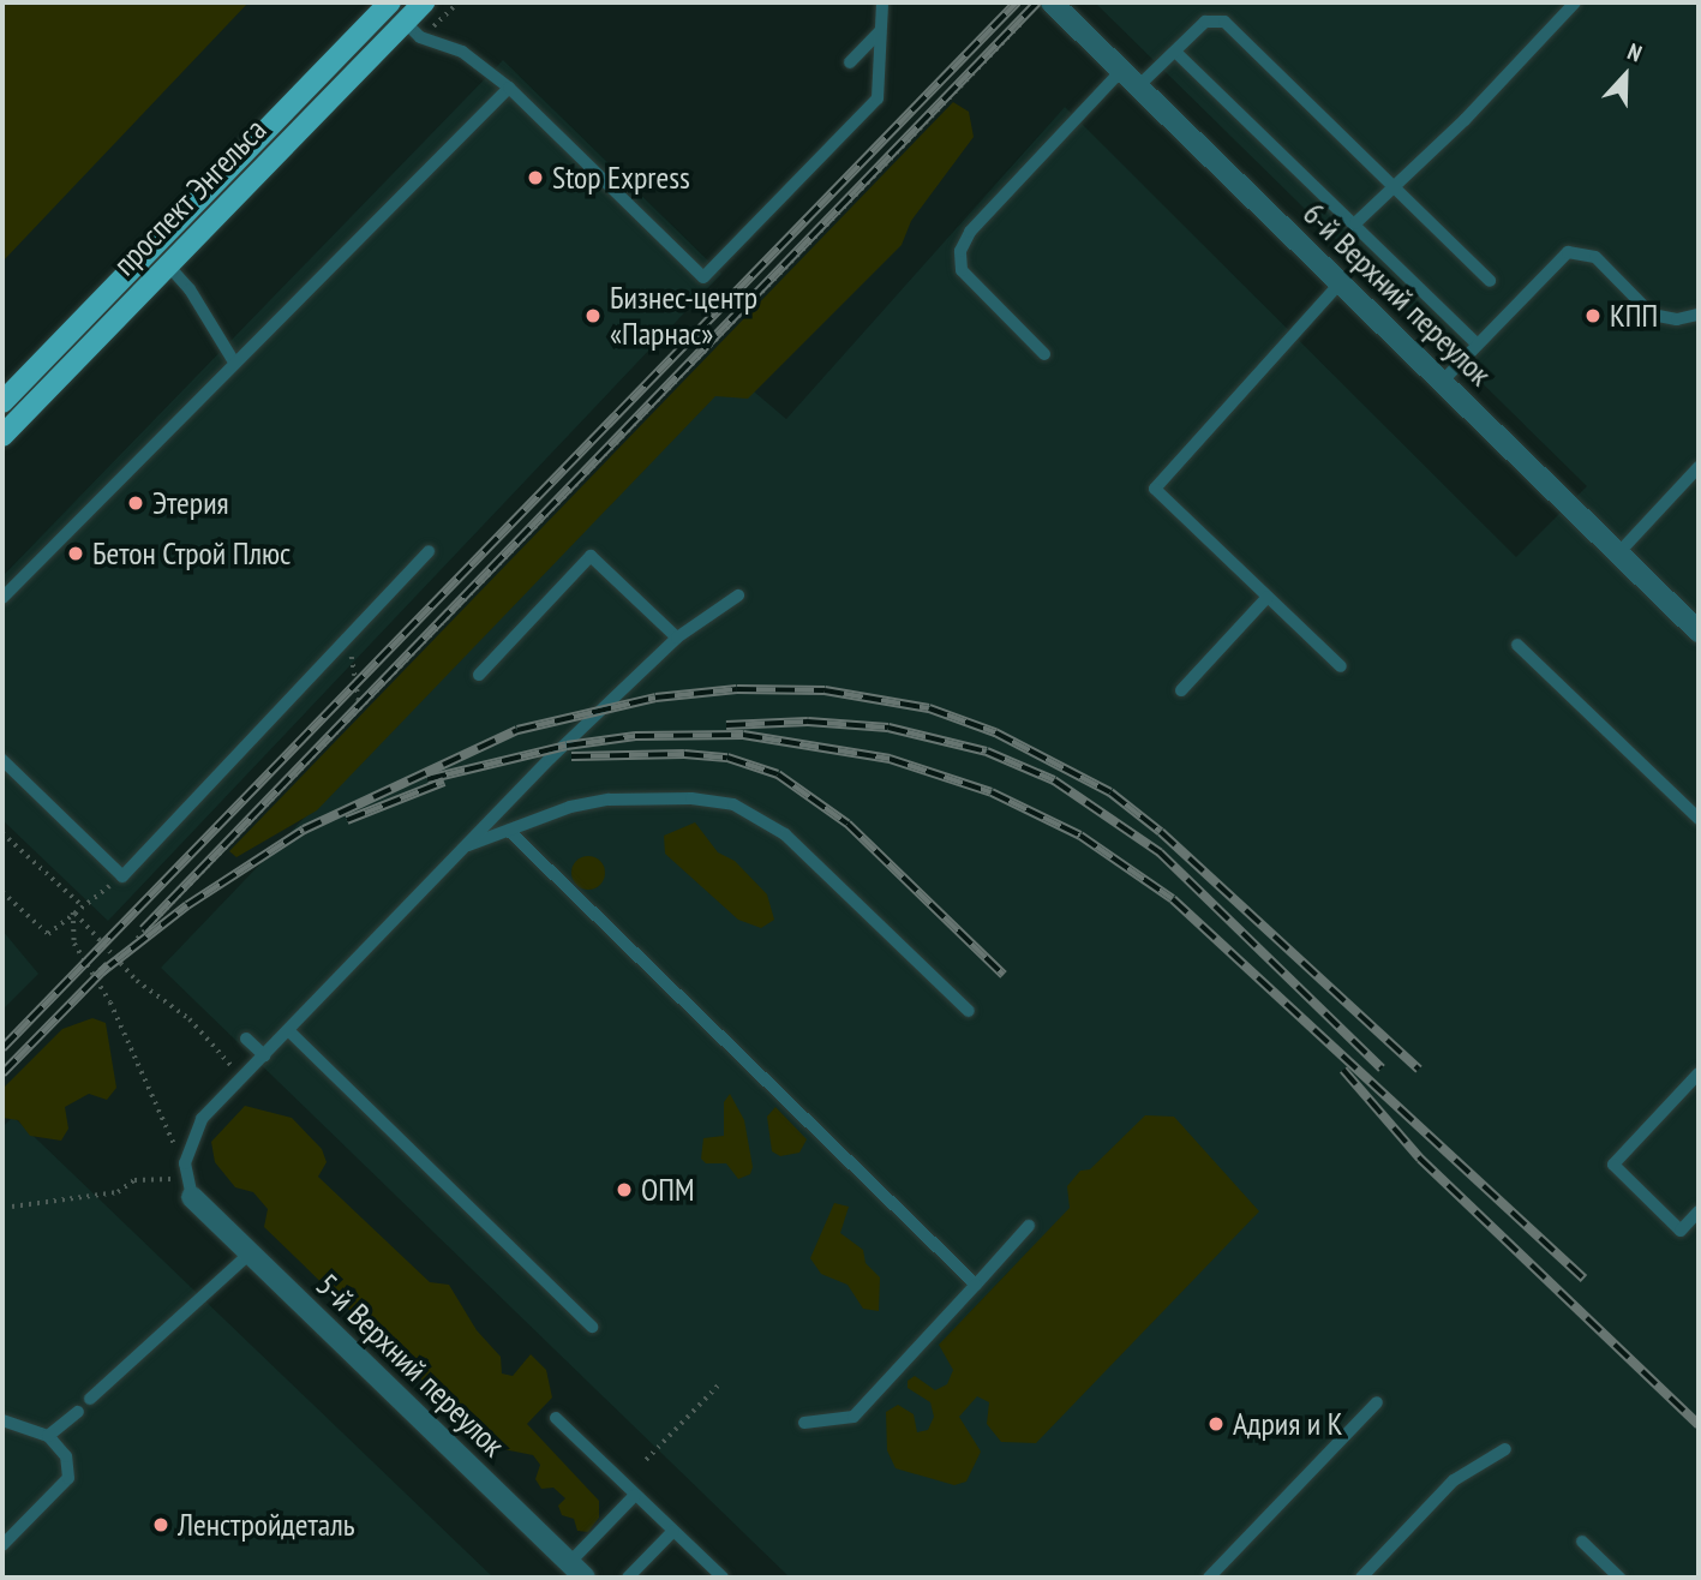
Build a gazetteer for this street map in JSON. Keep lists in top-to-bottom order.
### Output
{
  "streets": {
    "main road": ["проспект Энгельса"],
    "street": ["6-й Верхний переулок", "5-й Верхний переулок"]
  },
  "places": [
    "Stop Express",
    "Бизнес-центр «Парнас»",
    "КПП",
    "Этерия",
    "Бетон Строй Плюс",
    "ОПМ",
    "Адрия и К",
    "Ленстройдеталь"
  ],
  "north": "top"
}
